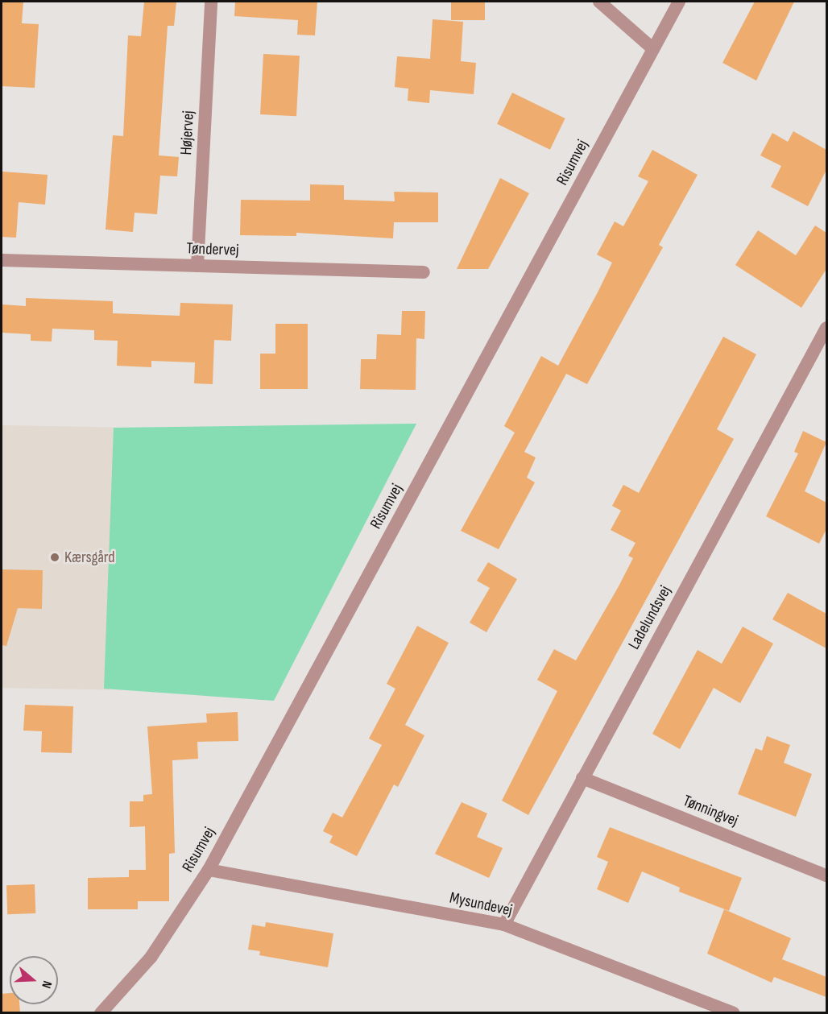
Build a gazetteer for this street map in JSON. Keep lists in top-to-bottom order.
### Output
{
  "streets": {
    "street": [
      "Højervej",
      "Risumvej",
      "Tøndervej",
      "Ladelundsvej",
      "Tønningvej",
      "Mysundevej"
    ]
  },
  "crossings": [
    ["Højervej", "Tøndervej"],
    ["Risumvej", "Mysundevej"],
    ["Ladelundsvej", "Tønningvej"],
    ["Ladelundsvej", "Mysundevej"]
  ],
  "places": ["Kærsgård"],
  "north": "right"
}
